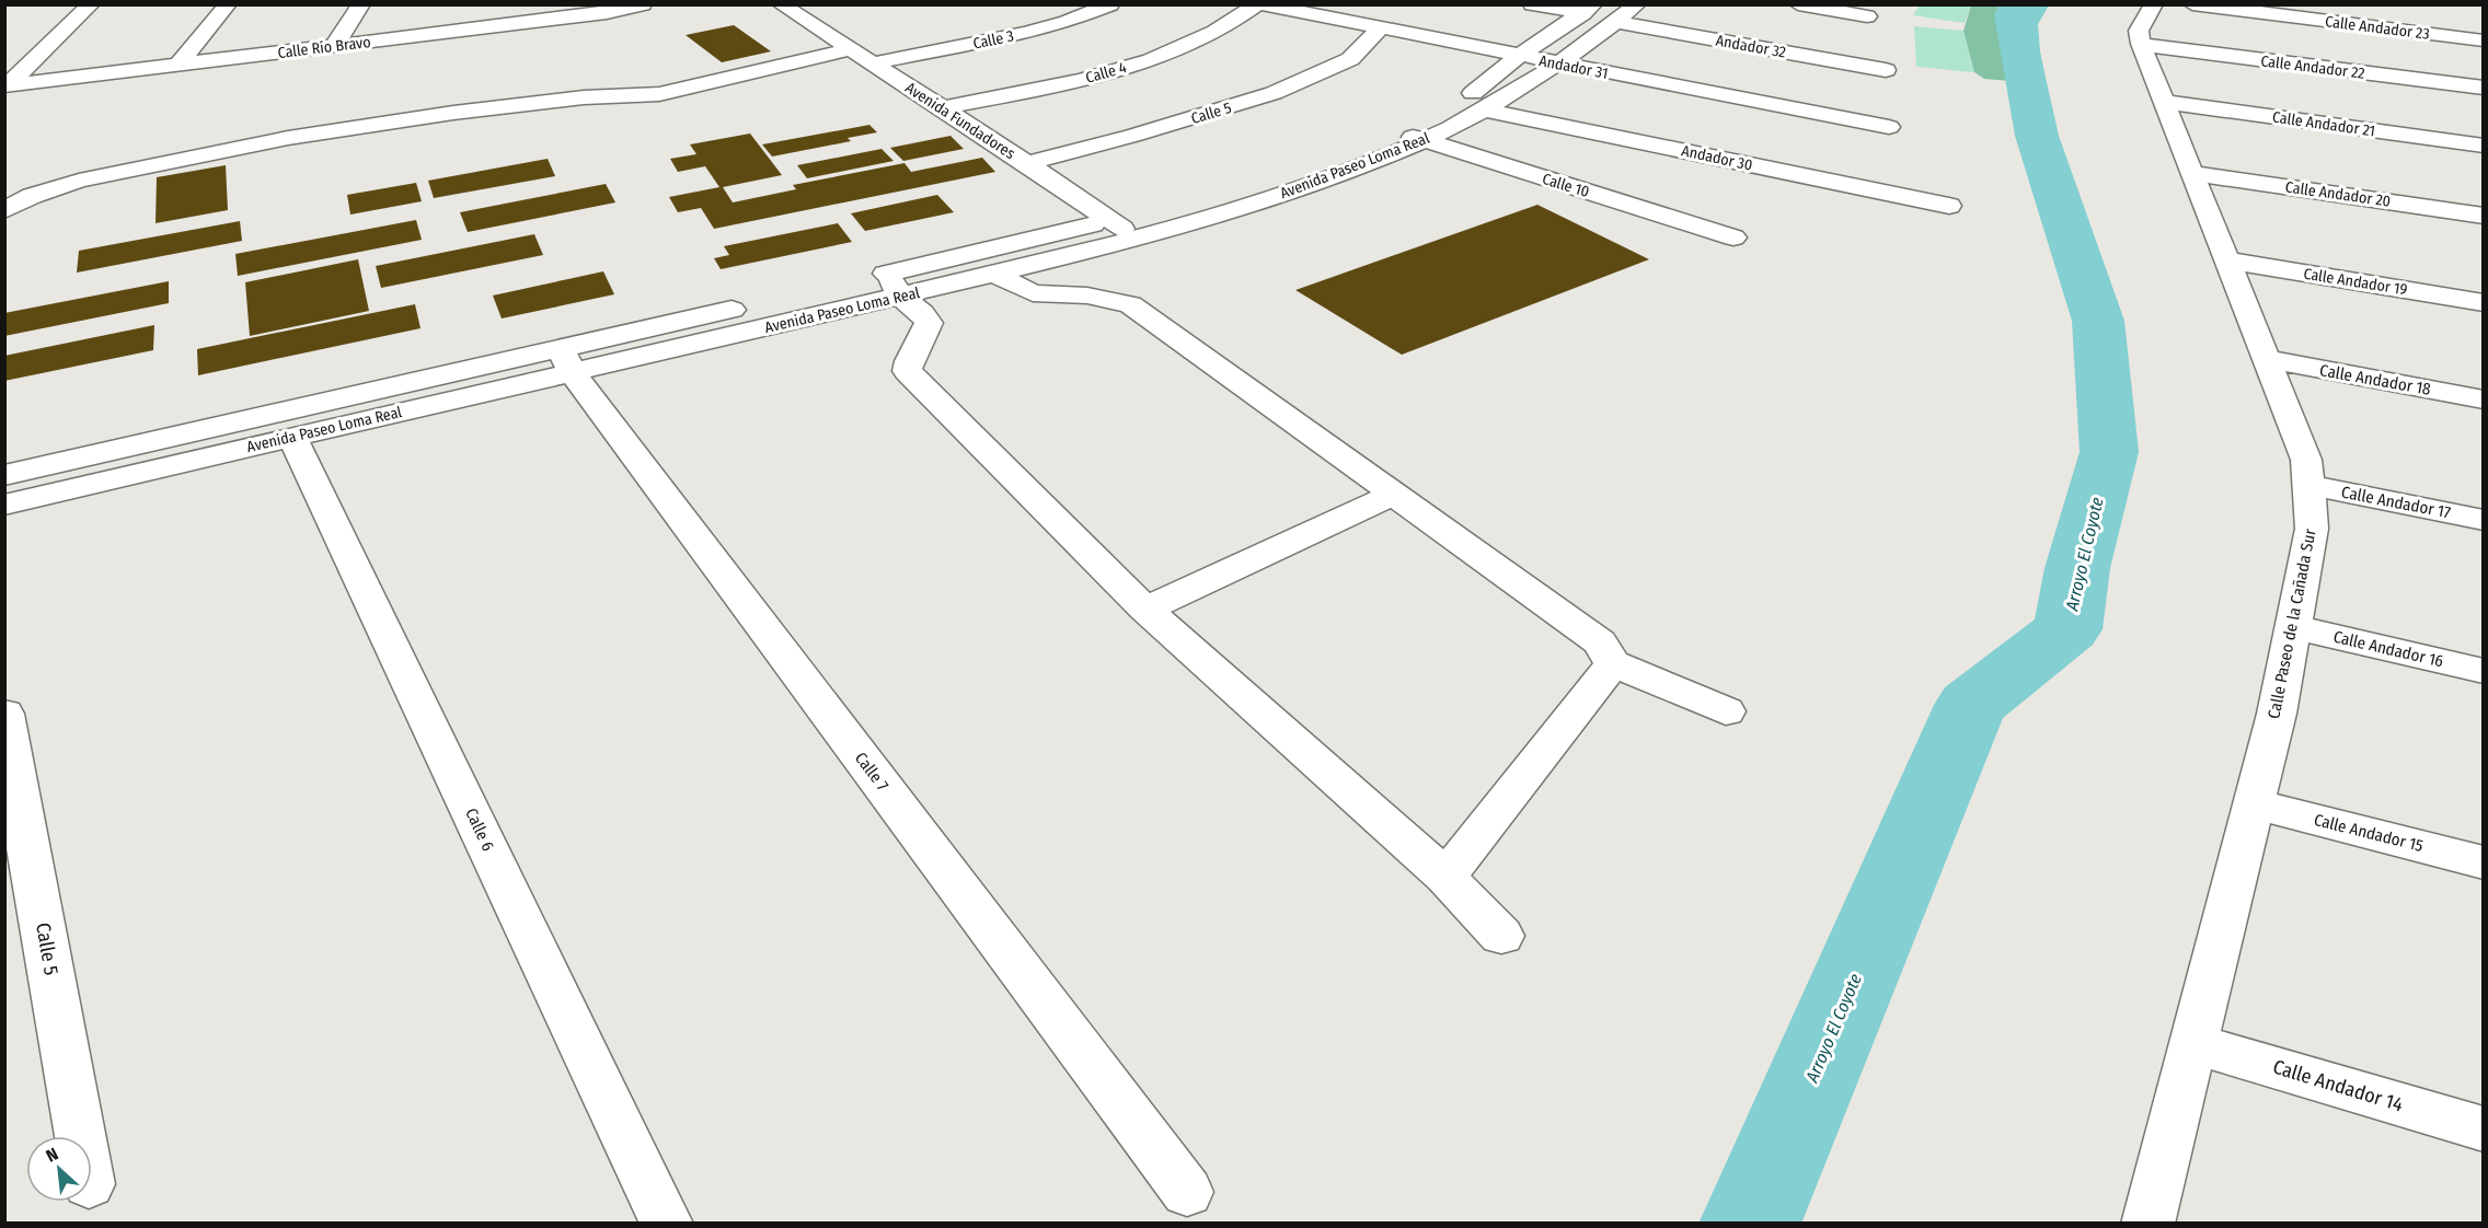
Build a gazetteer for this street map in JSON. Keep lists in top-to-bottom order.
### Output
{
  "streets": {
    "street": [
      "Calle Andador 23",
      "Calle 3",
      "Andador 32",
      "Calle Río Bravo",
      "Andador 31",
      "Calle Andador 22",
      "Calle 4",
      "Calle 5",
      "Avenida Fundadores",
      "Calle Andador 21",
      "Andador 30",
      "Avenida Paseo Loma Real",
      "Calle 10",
      "Calle Andador 20",
      "Calle Andador 19",
      "Calle Andador 18",
      "Calle Andador 17",
      "Calle Paseo de la Cañada Sur",
      "Calle Andador 16",
      "Calle 7",
      "Calle 6",
      "Calle Andador 15",
      "Calle Andador 14"
    ]
  },
  "crossings": [
    ["Calle 3", "Avenida Fundadores"],
    ["Andador 32", "Avenida Paseo Loma Real"],
    ["Andador 31", "Calle 4"],
    ["Andador 31", "Calle 5"],
    ["Andador 31", "Avenida Paseo Loma Real"],
    ["Calle Andador 22", "Calle Paseo de la Cañada Sur"],
    ["Calle 4", "Avenida Fundadores"],
    ["Calle 5", "Avenida Fundadores"],
    ["Avenida Fundadores", "Avenida Paseo Loma Real"],
    ["Calle Andador 21", "Calle Paseo de la Cañada Sur"],
    ["Andador 30", "Avenida Paseo Loma Real"],
    ["Avenida Paseo Loma Real", "Calle 10"],
    ["Avenida Paseo Loma Real", "Calle 7"],
    ["Avenida Paseo Loma Real", "Calle 6"],
    ["Calle Andador 20", "Calle Paseo de la Cañada Sur"],
    ["Calle Andador 19", "Calle Paseo de la Cañada Sur"],
    ["Calle Andador 18", "Calle Paseo de la Cañada Sur"],
    ["Calle Andador 17", "Calle Paseo de la Cañada Sur"],
    ["Calle Paseo de la Cañada Sur", "Calle Andador 16"],
    ["Calle Paseo de la Cañada Sur", "Calle Andador 15"],
    ["Calle Paseo de la Cañada Sur", "Calle Andador 14"]
  ],
  "water": ["Arroyo El Coyote"],
  "north": "top left"
}
